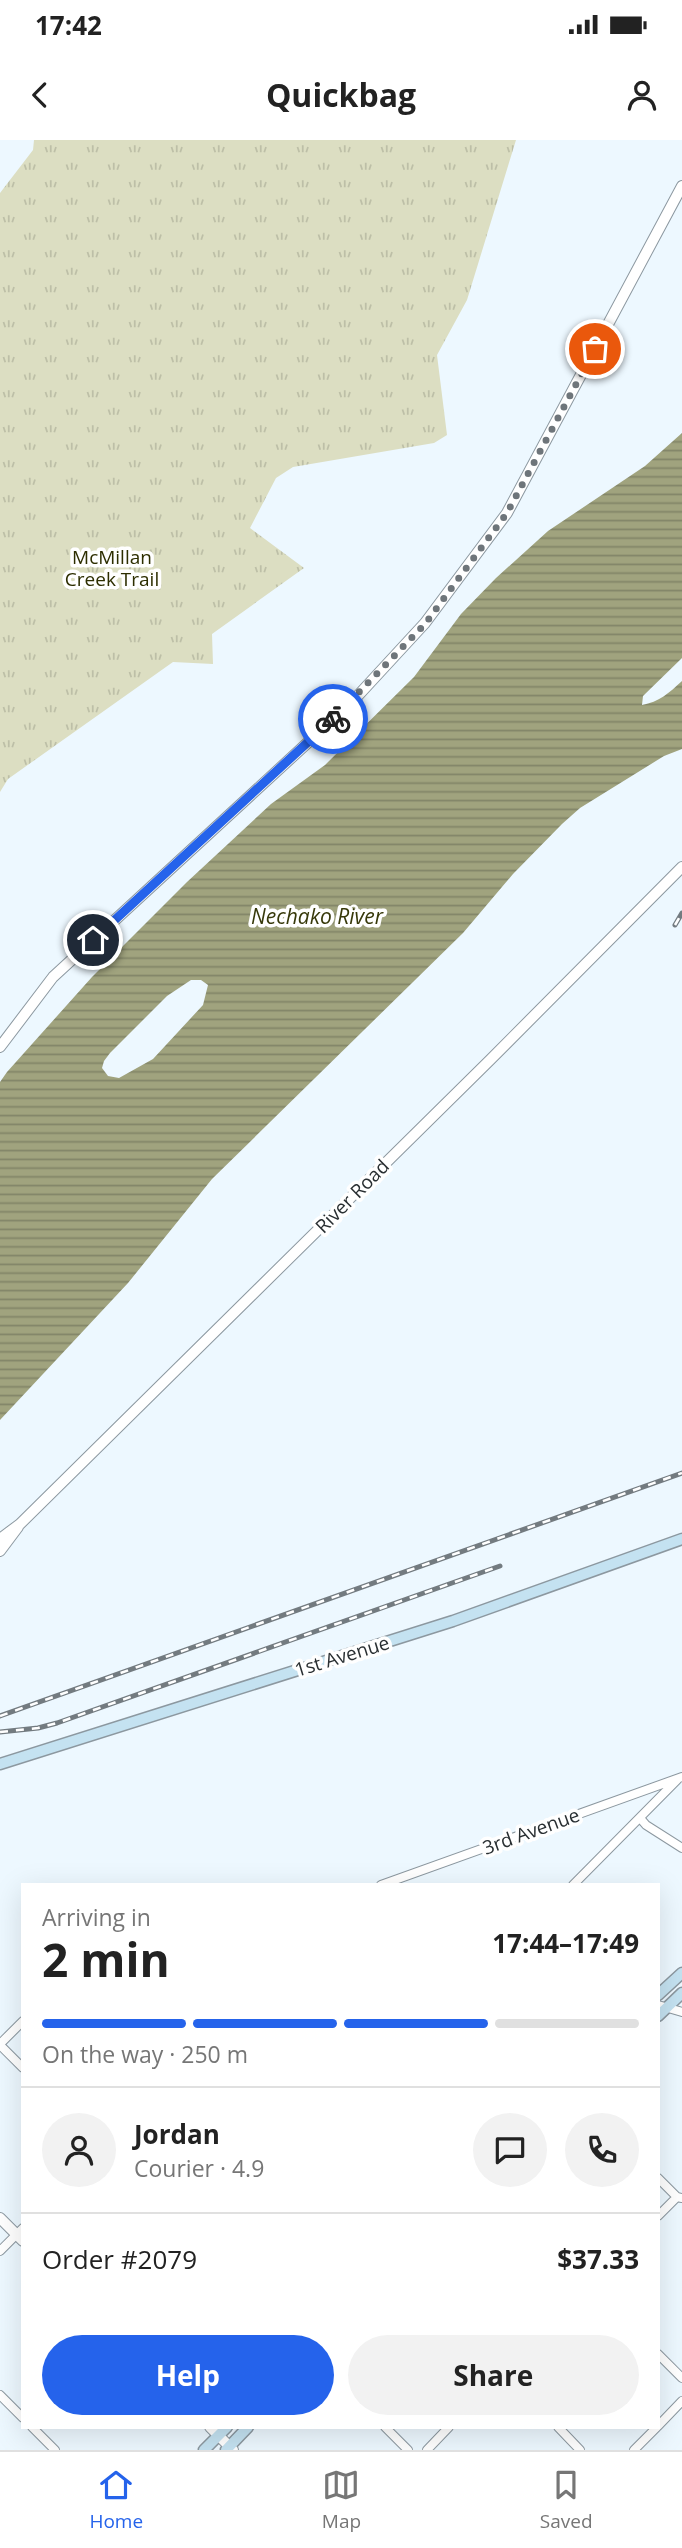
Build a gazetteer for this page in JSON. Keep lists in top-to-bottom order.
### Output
{
  "streets": {
    "main road": ["1st Avenue"],
    "street": ["River Road", "3rd Avenue"]
  },
  "water": ["Nechako River"],
  "parks": ["McMillan Creek Trail"],
  "page": {
    "status": "17:42",
    "header": "Quickbag",
    "heading": ["2 min", "Arriving in", "17:44–17:49"],
    "panel": [
      "Jordan",
      "Courier · 4.9",
      "Order #2079",
      "$37.33"
    ],
    "bar": "On the way · 250 m",
    "buttons": ["Help", "Share"],
    "tabs": ["Home", "Map", "Saved"]
  }
}
